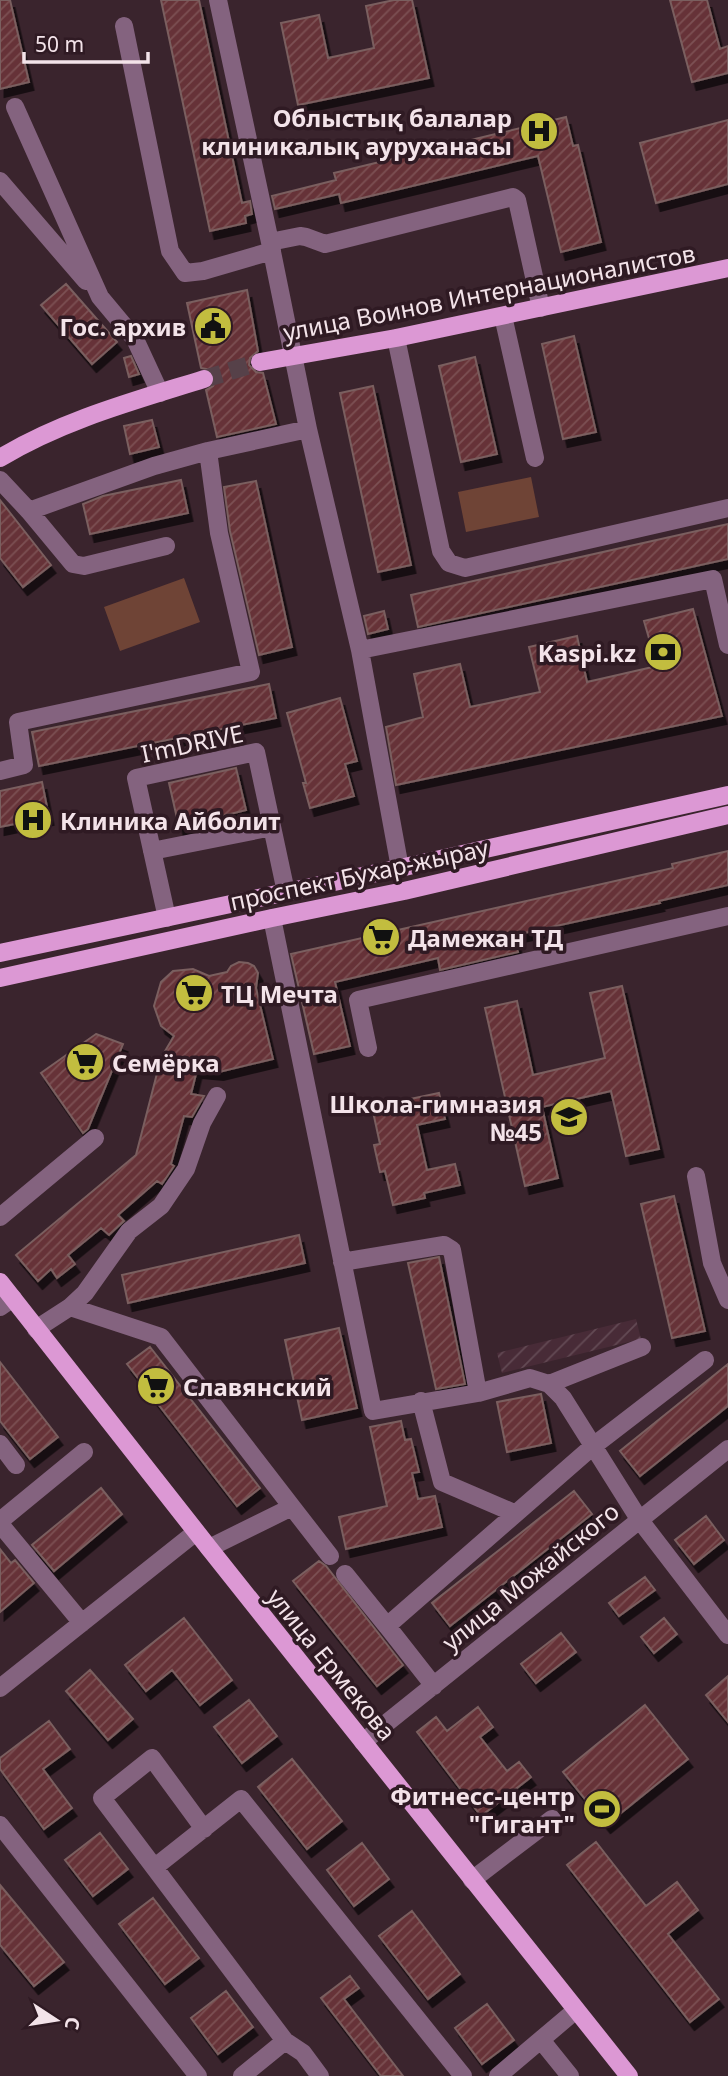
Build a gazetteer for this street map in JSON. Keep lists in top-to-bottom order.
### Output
{
  "streets": {
    "main road": ["улица Воинов Интернационалистов", "проспект Бухар-жырау", "улица Ермекова"],
    "street": ["I'mDRIVE", "улица Можайского"]
  },
  "crossings": [
    ["I'mDRIVE", "проспект Бухар-жырау"],
    ["улица Можайского", "улица Ермекова"]
  ],
  "places": {
    "hospital": ["Облыстық балалар клиникалық ауруханасы", "Клиника Айболит"],
    "public building": ["Гос. архив"],
    "bank": ["Kaspi.kz"],
    "supermarket": [
      "Дамежан ТД",
      "ТЦ Мечта",
      "Семёрка",
      "Славянский"
    ],
    "school or university": ["Школа-гимназия №45"],
    "sports": ["Фитнесс-центр \"Гигант\""]
  },
  "scale_bar": "50 m",
  "north": "right"
}
